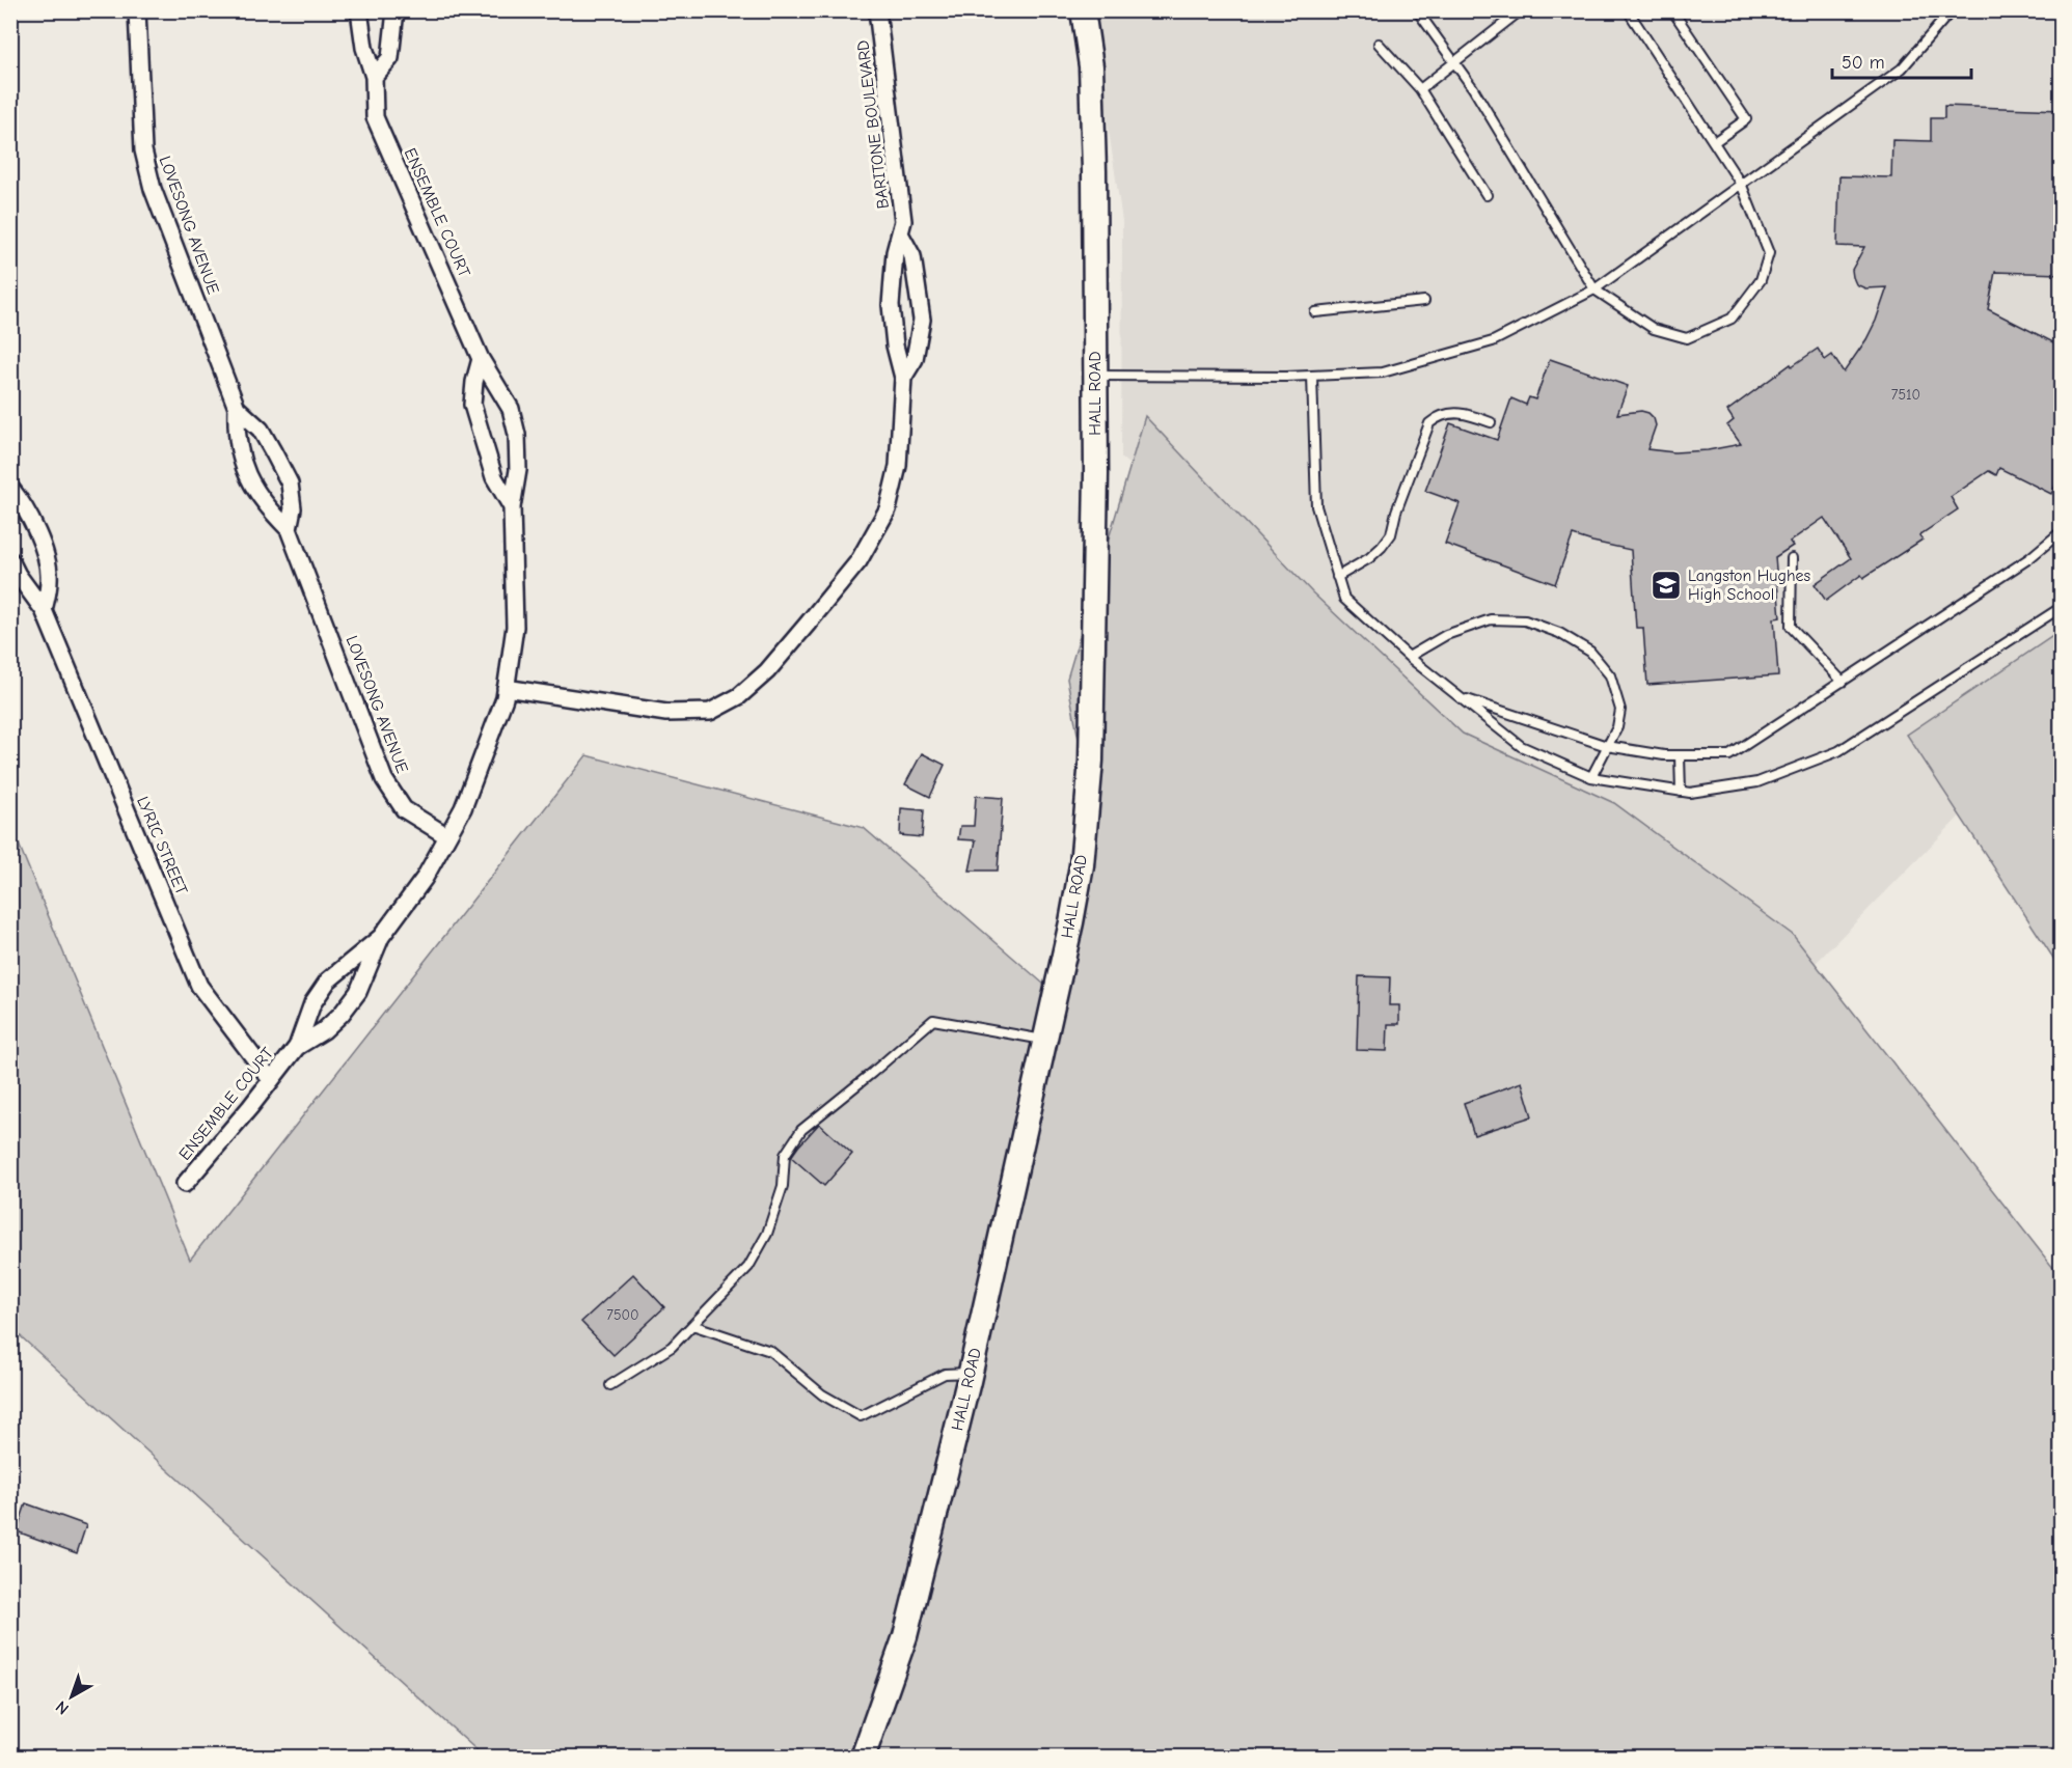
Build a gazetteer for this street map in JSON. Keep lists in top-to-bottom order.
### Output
{
  "streets": {
    "street": [
      "BARITONE BOULEVARD",
      "ENSEMBLE COURT",
      "LOVESONG AVENUE",
      "HALL ROAD",
      "LYRIC STREET"
    ]
  },
  "crossings": [
    ["BARITONE BOULEVARD", "ENSEMBLE COURT"],
    ["ENSEMBLE COURT", "LOVESONG AVENUE"],
    ["ENSEMBLE COURT", "LYRIC STREET"]
  ],
  "places": {
    "school or university": ["Langston Hughes High School"]
  },
  "house_numbers": ["7510", "7500"],
  "scale_bar": "50 m",
  "north": "bottom left"
}
